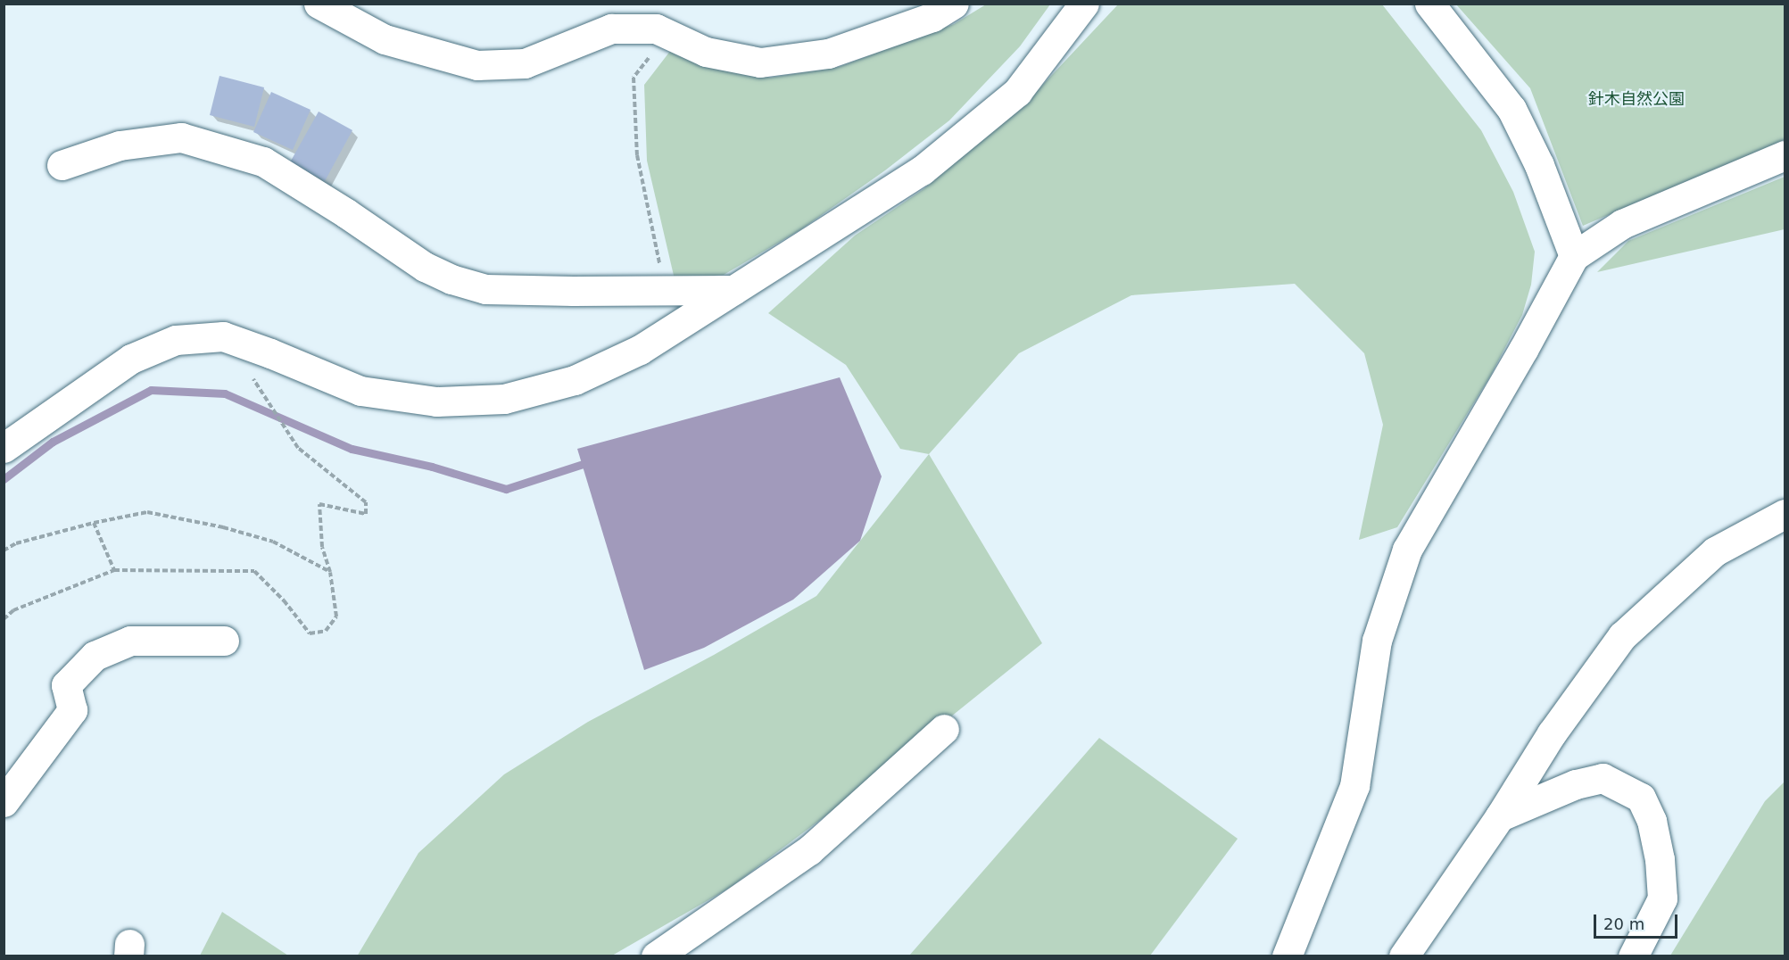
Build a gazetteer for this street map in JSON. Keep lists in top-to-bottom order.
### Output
{
  "parks": ["針木自然公園"],
  "scale_bar": "20 m"
}
